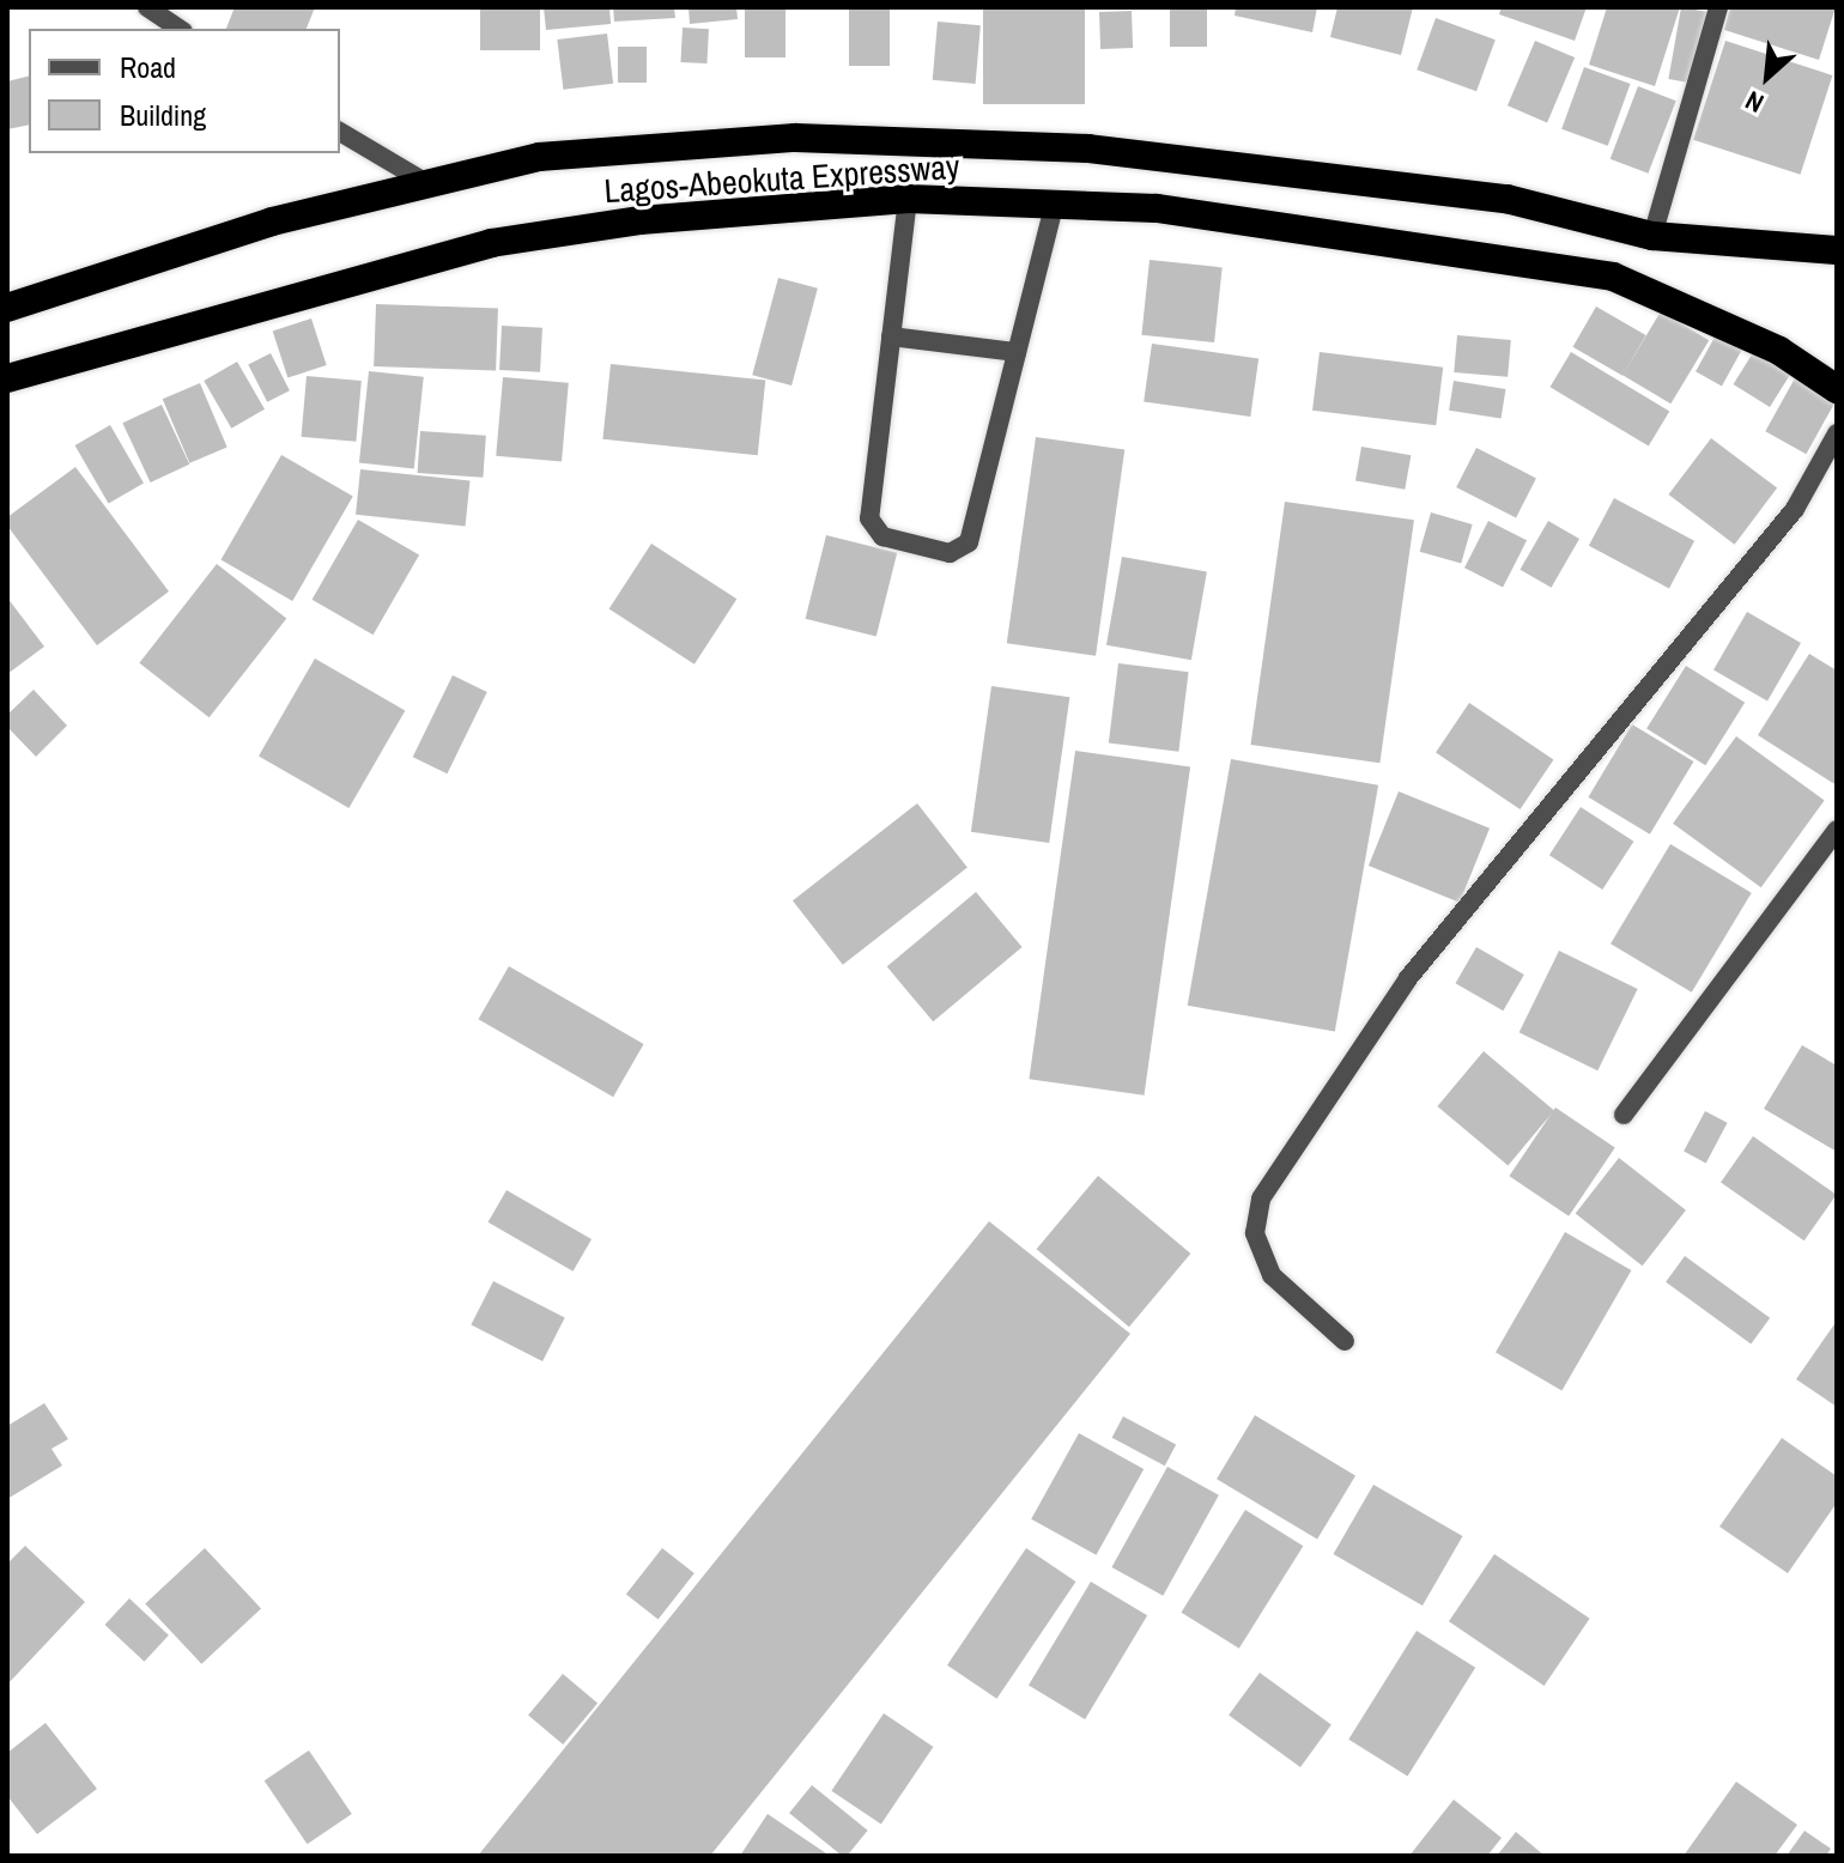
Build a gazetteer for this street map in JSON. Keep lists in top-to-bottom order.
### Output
{
  "streets": {
    "highway": ["Lagos-Abeokuta Expressway"]
  },
  "legend": ["Road", "Building"],
  "north": "bottom left"
}
